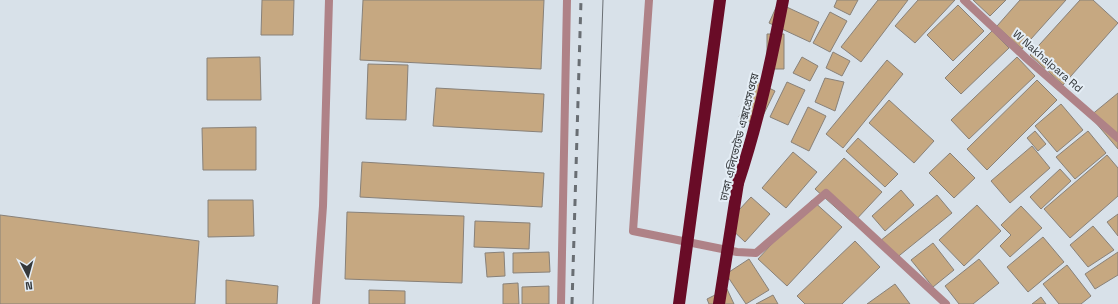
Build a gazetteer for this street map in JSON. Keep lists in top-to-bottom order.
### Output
{
  "streets": {
    "highway": ["ঢাকা এলিভেটেড এক্সপ্রেসওয়ে"],
    "street": ["W Nakhalpara Rd"]
  },
  "north": "bottom"
}
